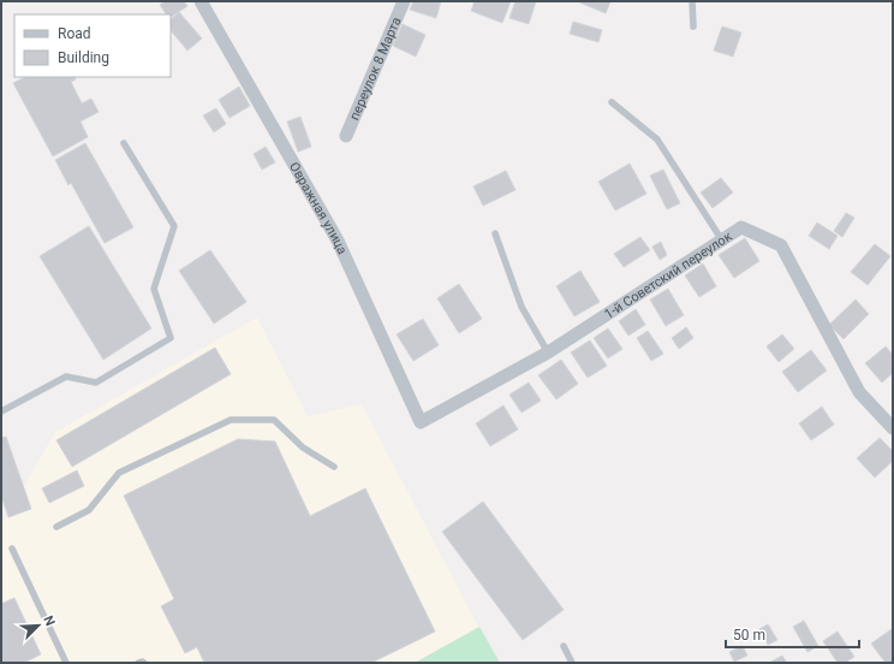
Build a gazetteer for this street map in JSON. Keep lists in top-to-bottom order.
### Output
{
  "streets": {
    "street": ["переулок 8 Марта", "Овражная улица", "1-й Советский переулок"]
  },
  "crossings": [
    ["Овражная улица", "1-й Советский переулок"]
  ],
  "legend": ["Road", "Building"],
  "scale_bar": "50 m",
  "north": "top right"
}
